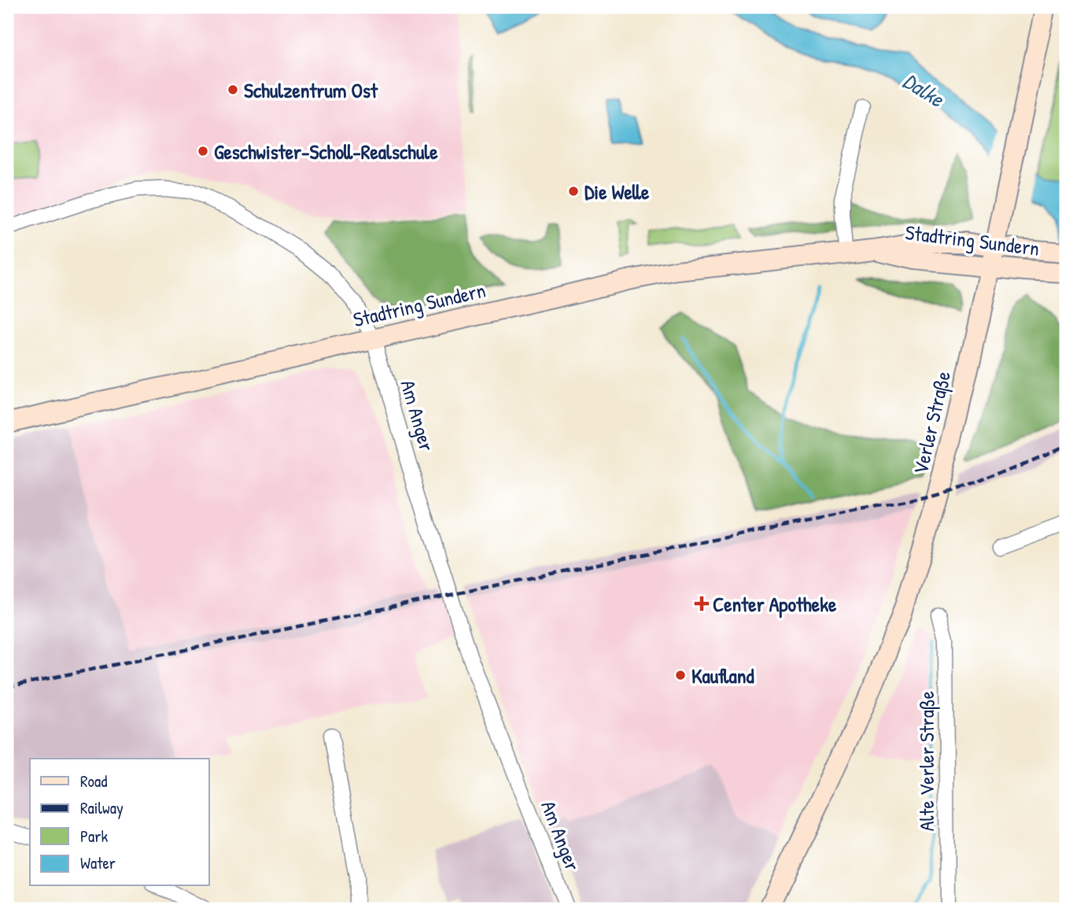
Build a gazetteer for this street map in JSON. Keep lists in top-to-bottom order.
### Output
{
  "streets": {
    "main road": ["Stadtring Sundern", "Verler Straße"],
    "street": ["Am Anger", "Alte Verler Straße"]
  },
  "crossings": [
    ["Stadtring Sundern", "Am Anger"],
    ["Stadtring Sundern", "Verler Straße"]
  ],
  "water": ["Dalke"],
  "places": {
    "other": [
      "Schulzentrum Ost",
      "Geschwister-Scholl-Realschule",
      "Die Welle",
      "Kaufland"
    ],
    "health": ["Center Apotheke"]
  },
  "legend": [
    "Road",
    "Railway",
    "Park",
    "Water"
  ]
}
